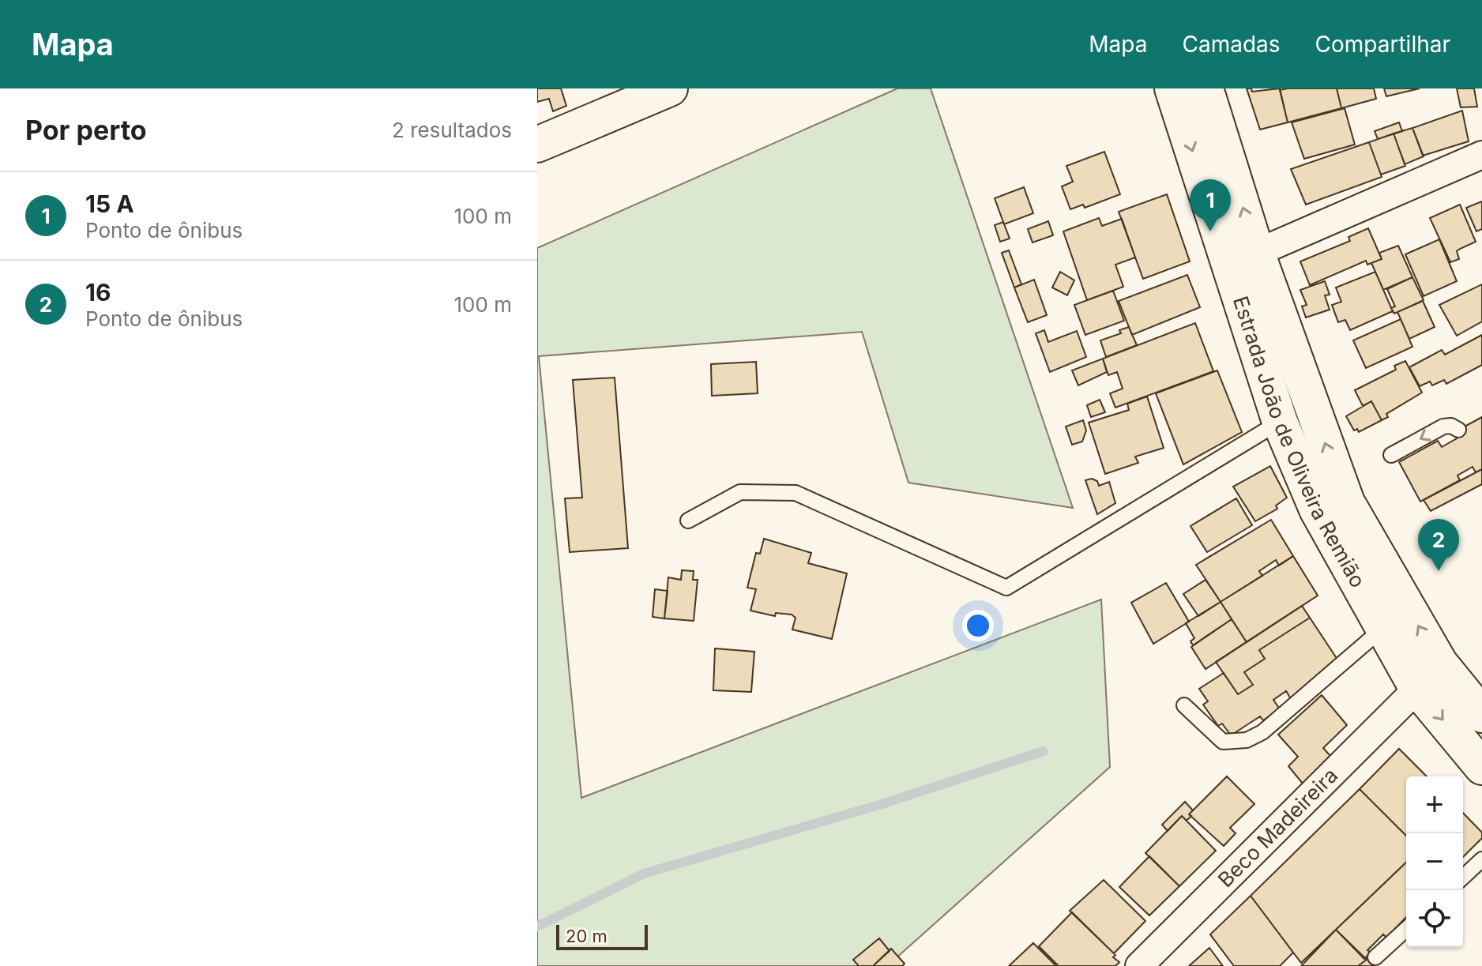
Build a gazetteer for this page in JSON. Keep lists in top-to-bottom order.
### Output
{
  "streets": {
    "main road": ["Estrada João de Oliveira Remião"],
    "street": ["Beco Madeireira"]
  },
  "crossings": [
    ["Estrada João de Oliveira Remião", "Beco Madeireira"]
  ],
  "scale_bar": "20 m",
  "page": {
    "header": "Mapa",
    "nav": ["Mapa", "Camadas", "Compartilhar"],
    "heading": ["Por perto", "2 resultados"],
    "list": [
      {
        "mark": "1",
        "name": "15 A",
        "note": "Ponto de ônibus",
        "value": "100 m"
      },
      {
        "mark": "2",
        "name": "16",
        "note": "Ponto de ônibus",
        "value": "100 m"
      }
    ],
    "pins": ["1", "2"],
    "map_buttons": ["+", "−"],
    "scale": "20 m"
  }
}
